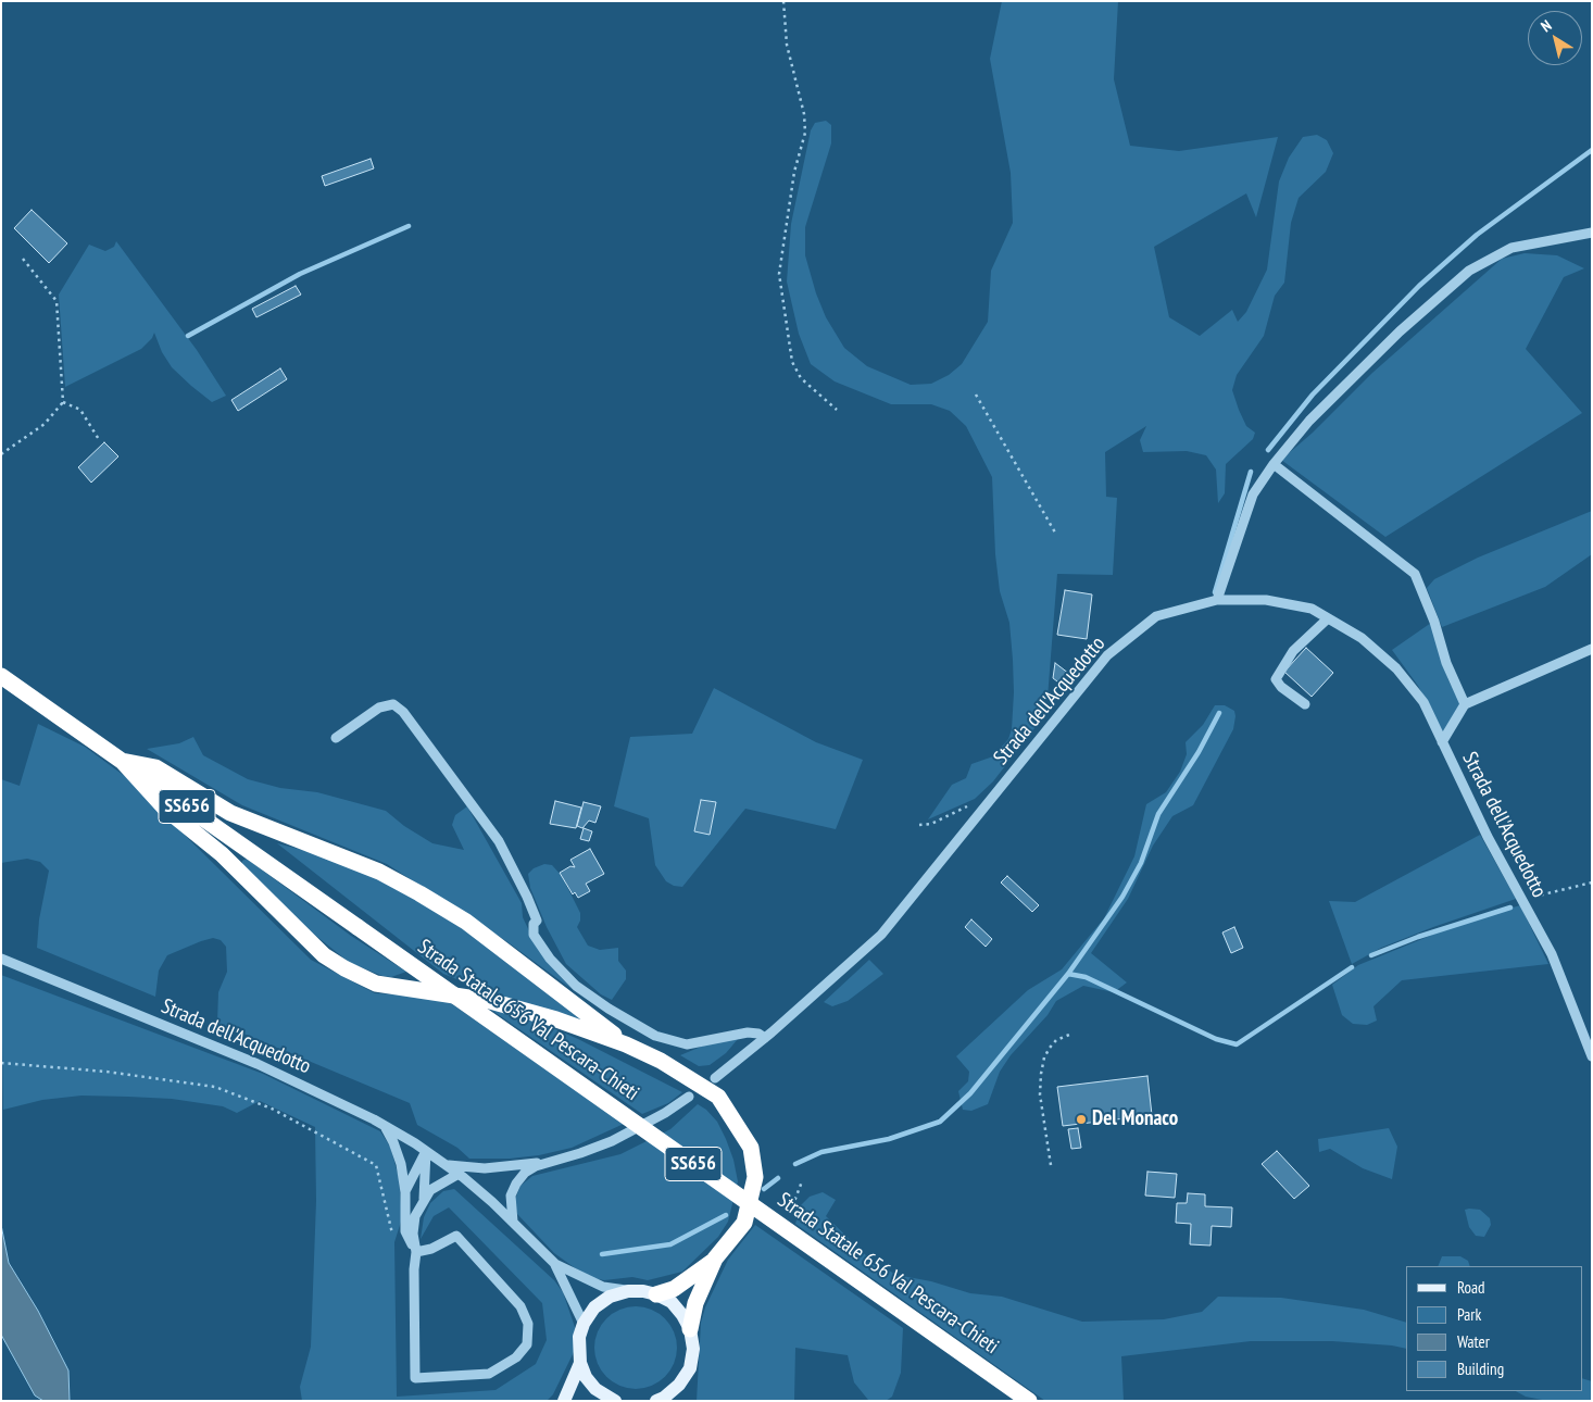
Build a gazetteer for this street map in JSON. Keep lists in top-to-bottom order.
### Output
{
  "streets": {
    "highway": ["SS656", "Strada Statale 656 Val Pescara-Chieti"],
    "street": ["Strada dell'Acquedotto"]
  },
  "places": ["Del Monaco"],
  "legend": [
    "Road",
    "Park",
    "Water",
    "Building"
  ],
  "north": "top left"
}
